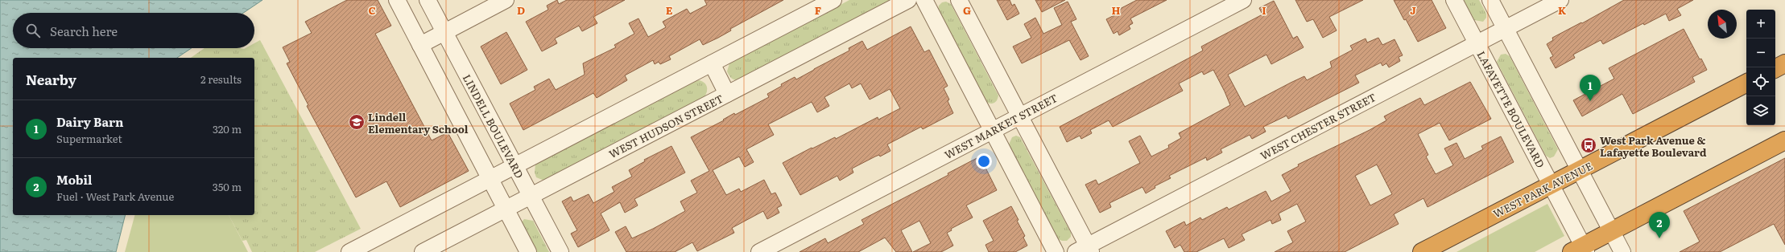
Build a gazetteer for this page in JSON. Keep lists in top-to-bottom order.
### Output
{
  "streets": {
    "highway": ["WEST PARK AVENUE"],
    "street": [
      "LAFAYETTE BOULEVARD",
      "LINDELL BOULEVARD",
      "WEST HUDSON STREET",
      "WEST MARKET STREET",
      "WEST CHESTER STREET"
    ]
  },
  "crossings": [
    ["LAFAYETTE BOULEVARD", "WEST CHESTER STREET"],
    ["LAFAYETTE BOULEVARD", "WEST PARK AVENUE"],
    ["LINDELL BOULEVARD", "WEST HUDSON STREET"]
  ],
  "places": {
    "school or university": ["Lindell Elementary School"],
    "bus stop": ["West Park Avenue & Lafayette Boulevard"]
  },
  "north": "top left",
  "page": {
    "map_buttons": ["+", "−"],
    "search": "Search here",
    "heading": ["Nearby", "2 results"],
    "pins": ["1", "2"],
    "list": [
      {
        "mark": "1",
        "name": "Dairy Barn",
        "note": "Supermarket",
        "value": "320 m"
      },
      {
        "mark": "2",
        "name": "Mobil",
        "note": "Fuel · West Park Avenue",
        "value": "350 m"
      }
    ]
  },
  "grid": {
    "columns": [
      "C",
      "D",
      "E",
      "F",
      "G",
      "H",
      "I",
      "J",
      "K"
    ]
  }
}
